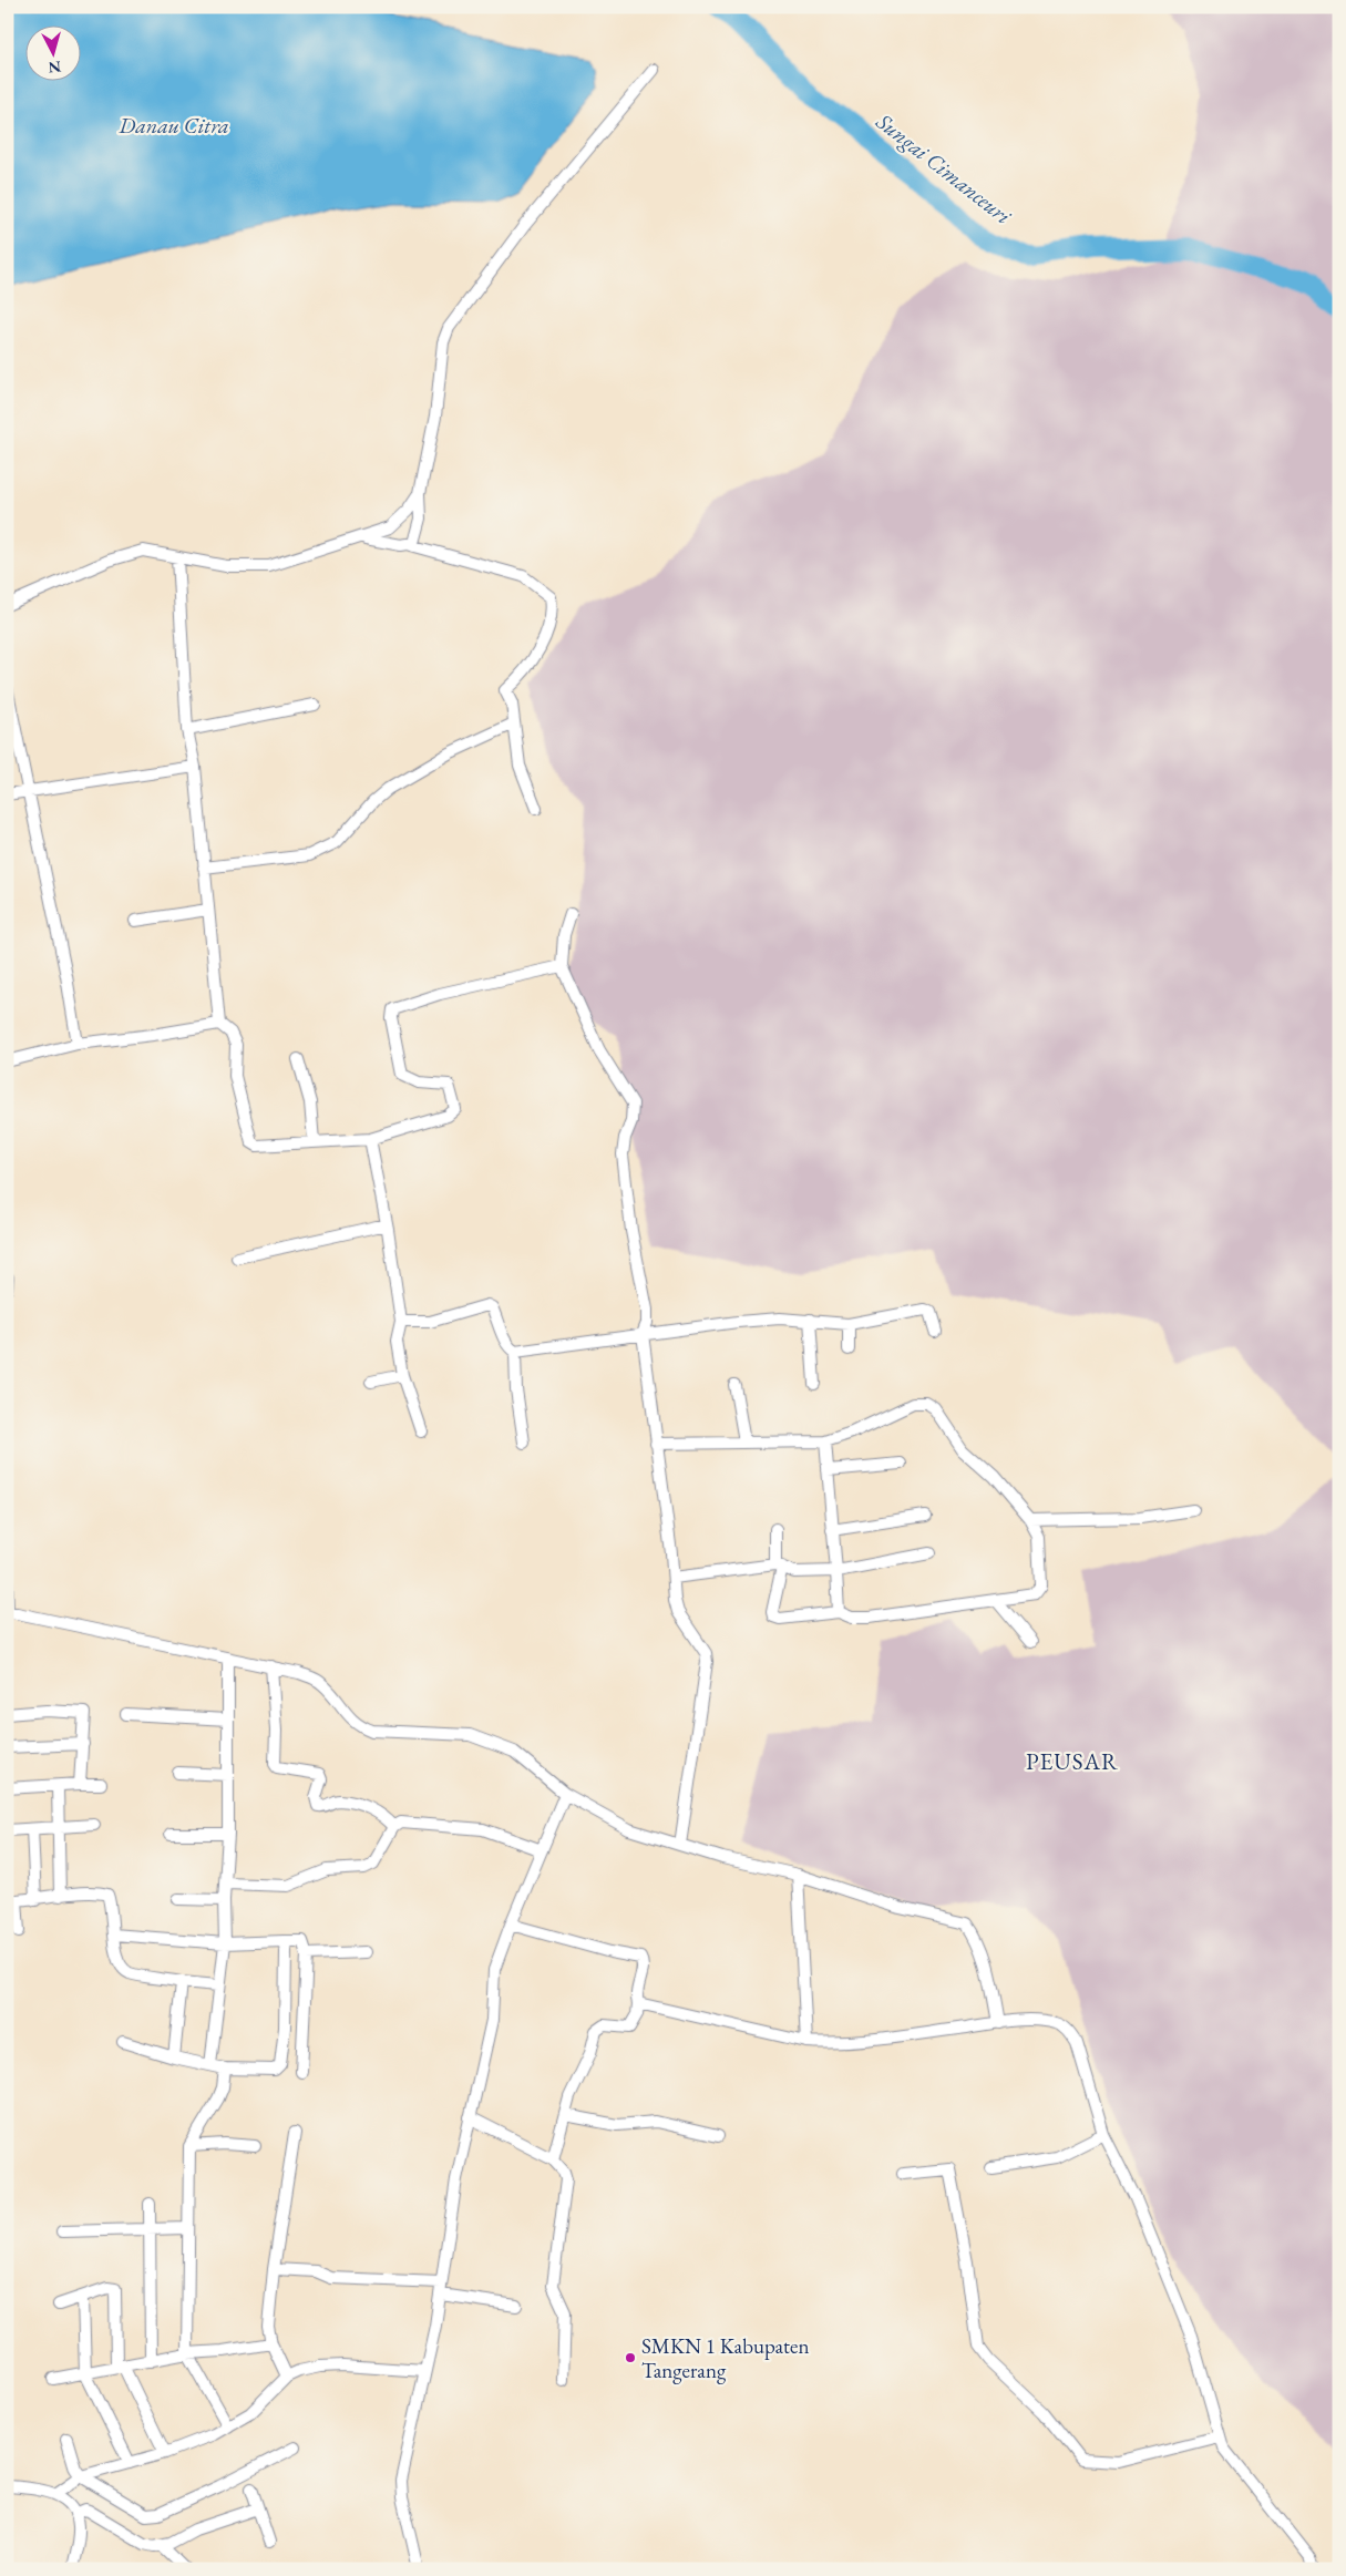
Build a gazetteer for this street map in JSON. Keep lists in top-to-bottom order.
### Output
{
  "districts": ["PEUSAR"],
  "water": ["Danau Citra", "Sungai Cimanceuri"],
  "places": ["SMKN 1 Kabupaten Tangerang"],
  "north": "bottom"
}
